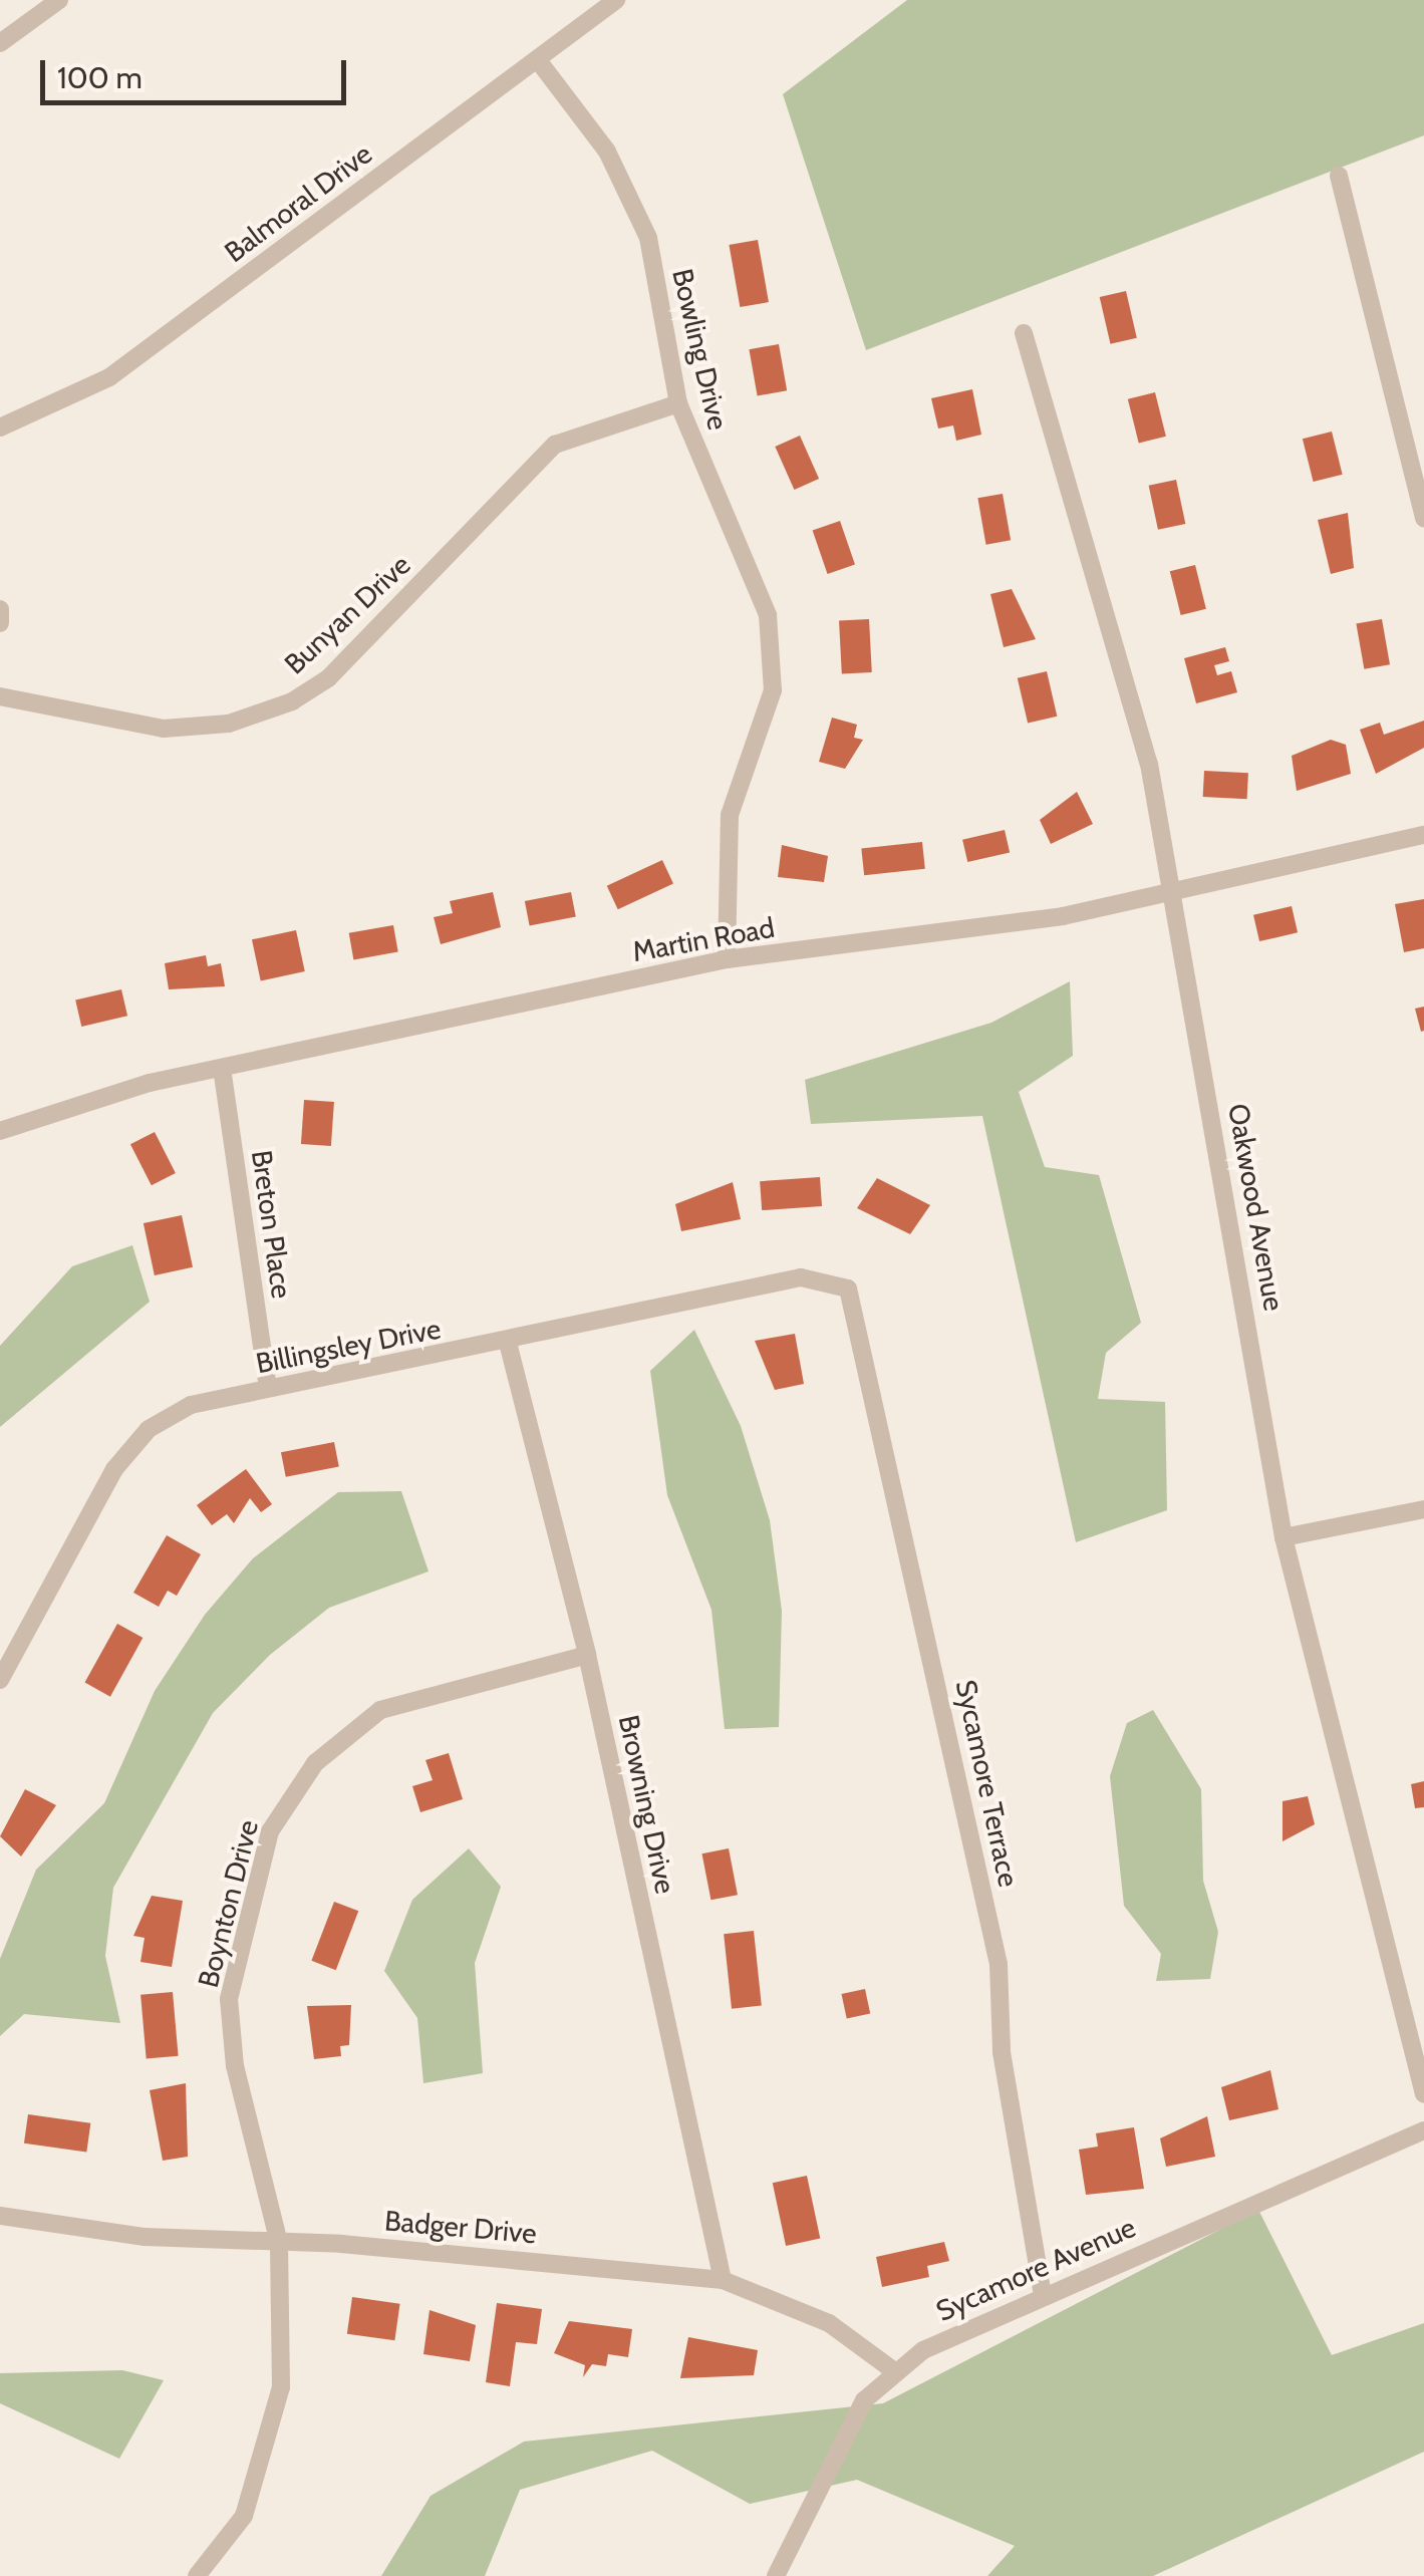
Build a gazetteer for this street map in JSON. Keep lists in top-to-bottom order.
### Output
{
  "streets": {
    "street": [
      "Balmoral Drive",
      "Bowling Drive",
      "Bunyan Drive",
      "Martin Road",
      "Oakwood Avenue",
      "Breton Place",
      "Billingsley Drive",
      "Sycamore Terrace",
      "Browning Drive",
      "Boynton Drive",
      "Badger Drive",
      "Sycamore Avenue"
    ]
  },
  "crossings": [
    ["Balmoral Drive", "Bowling Drive"],
    ["Bowling Drive", "Bunyan Drive"],
    ["Bowling Drive", "Martin Road"],
    ["Martin Road", "Oakwood Avenue"],
    ["Martin Road", "Breton Place"],
    ["Breton Place", "Billingsley Drive"],
    ["Billingsley Drive", "Sycamore Terrace"],
    ["Billingsley Drive", "Browning Drive"],
    ["Sycamore Terrace", "Sycamore Avenue"],
    ["Browning Drive", "Boynton Drive"],
    ["Browning Drive", "Badger Drive"],
    ["Boynton Drive", "Badger Drive"],
    ["Badger Drive", "Sycamore Avenue"]
  ],
  "scale_bar": "100 m"
}
